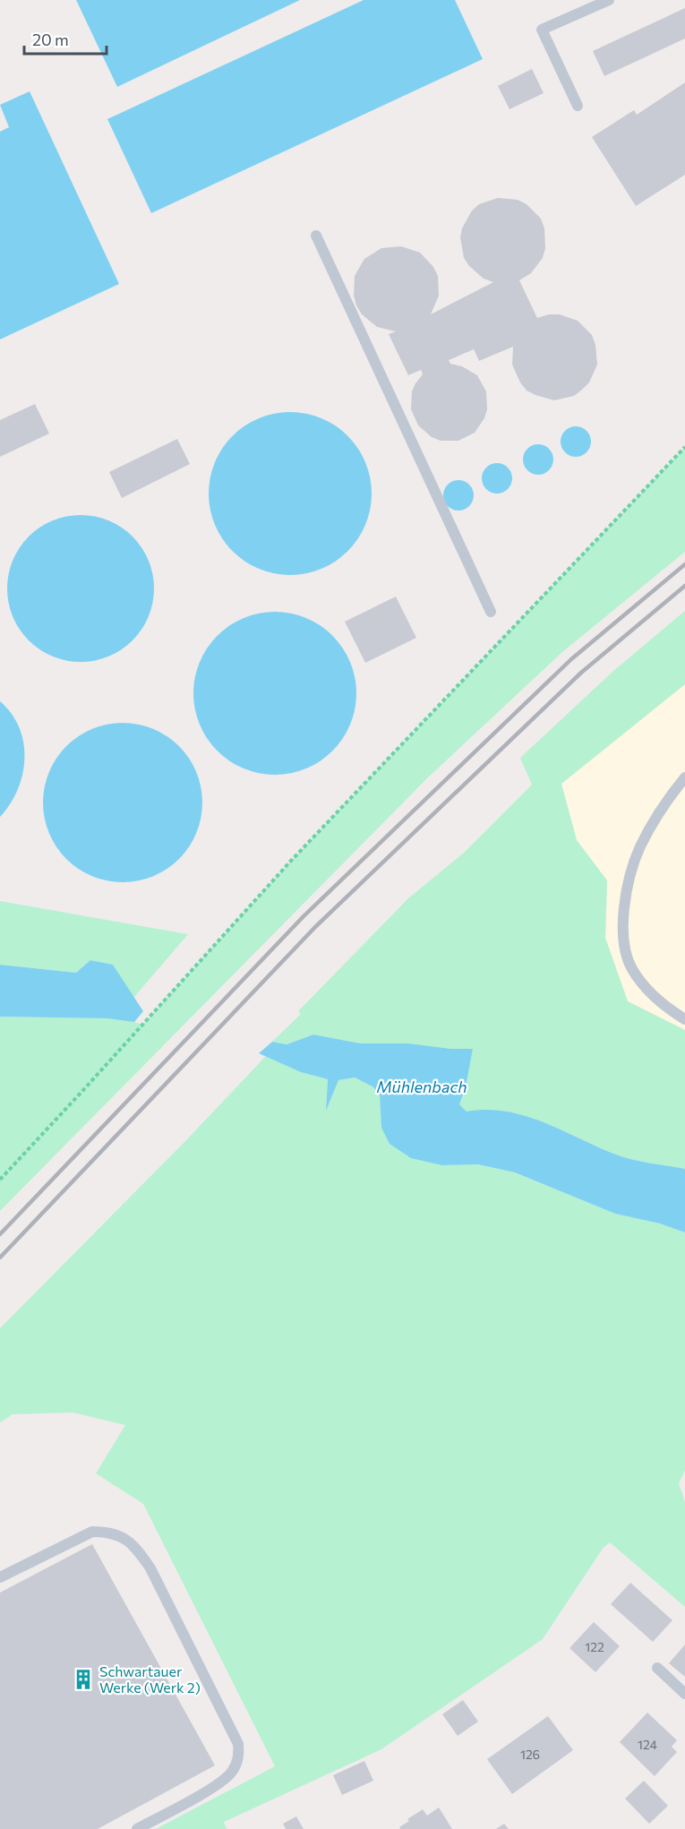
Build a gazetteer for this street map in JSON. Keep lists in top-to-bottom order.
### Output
{
  "water": ["Mühlenbach"],
  "places": {
    "building": ["Schwartauer Werke (Werk 2)"]
  },
  "house_numbers": ["122", "124", "126"],
  "scale_bar": "20 m"
}
